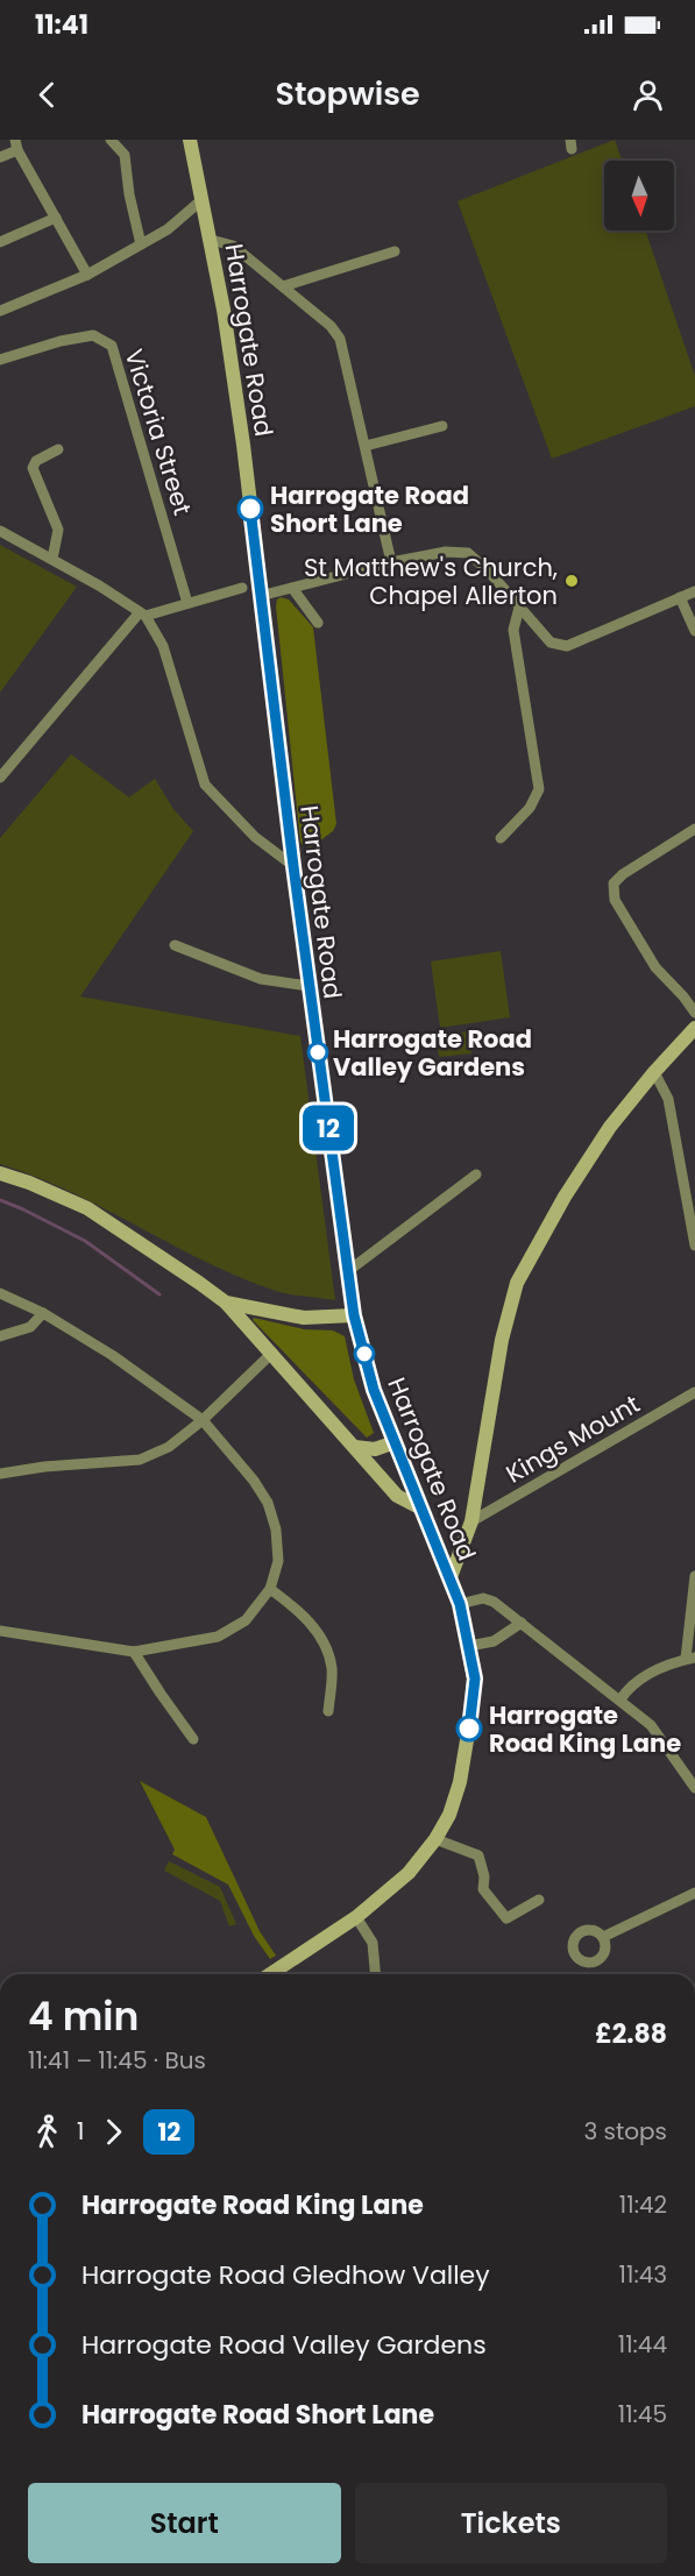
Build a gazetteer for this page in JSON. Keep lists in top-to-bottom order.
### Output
{
  "streets": {
    "street": ["Harrogate Road", "Victoria Street", "Kings Mount"]
  },
  "places": [
    "Harrogate Road Short Lane",
    "St Matthew's Church, Chapel Allerton",
    "Harrogate Road Valley Gardens",
    "Harrogate Road King Lane"
  ],
  "lines": ["bus line 12"],
  "north": "bottom",
  "page": {
    "status": "11:41",
    "header": "Stopwise",
    "on_map": "12",
    "heading": ["4 min", "11:41 – 11:45 · Bus", "£2.88"],
    "legs": ["1", "12", "3 stops"],
    "list": [
      {
        "name": "Harrogate Road King Lane",
        "value": "11:42"
      },
      {
        "name": "Harrogate Road Gledhow Valley",
        "value": "11:43"
      },
      {
        "name": "Harrogate Road Valley Gardens",
        "value": "11:44"
      },
      {
        "name": "Harrogate Road Short Lane",
        "value": "11:45"
      }
    ],
    "buttons": ["Start", "Tickets"]
  }
}
